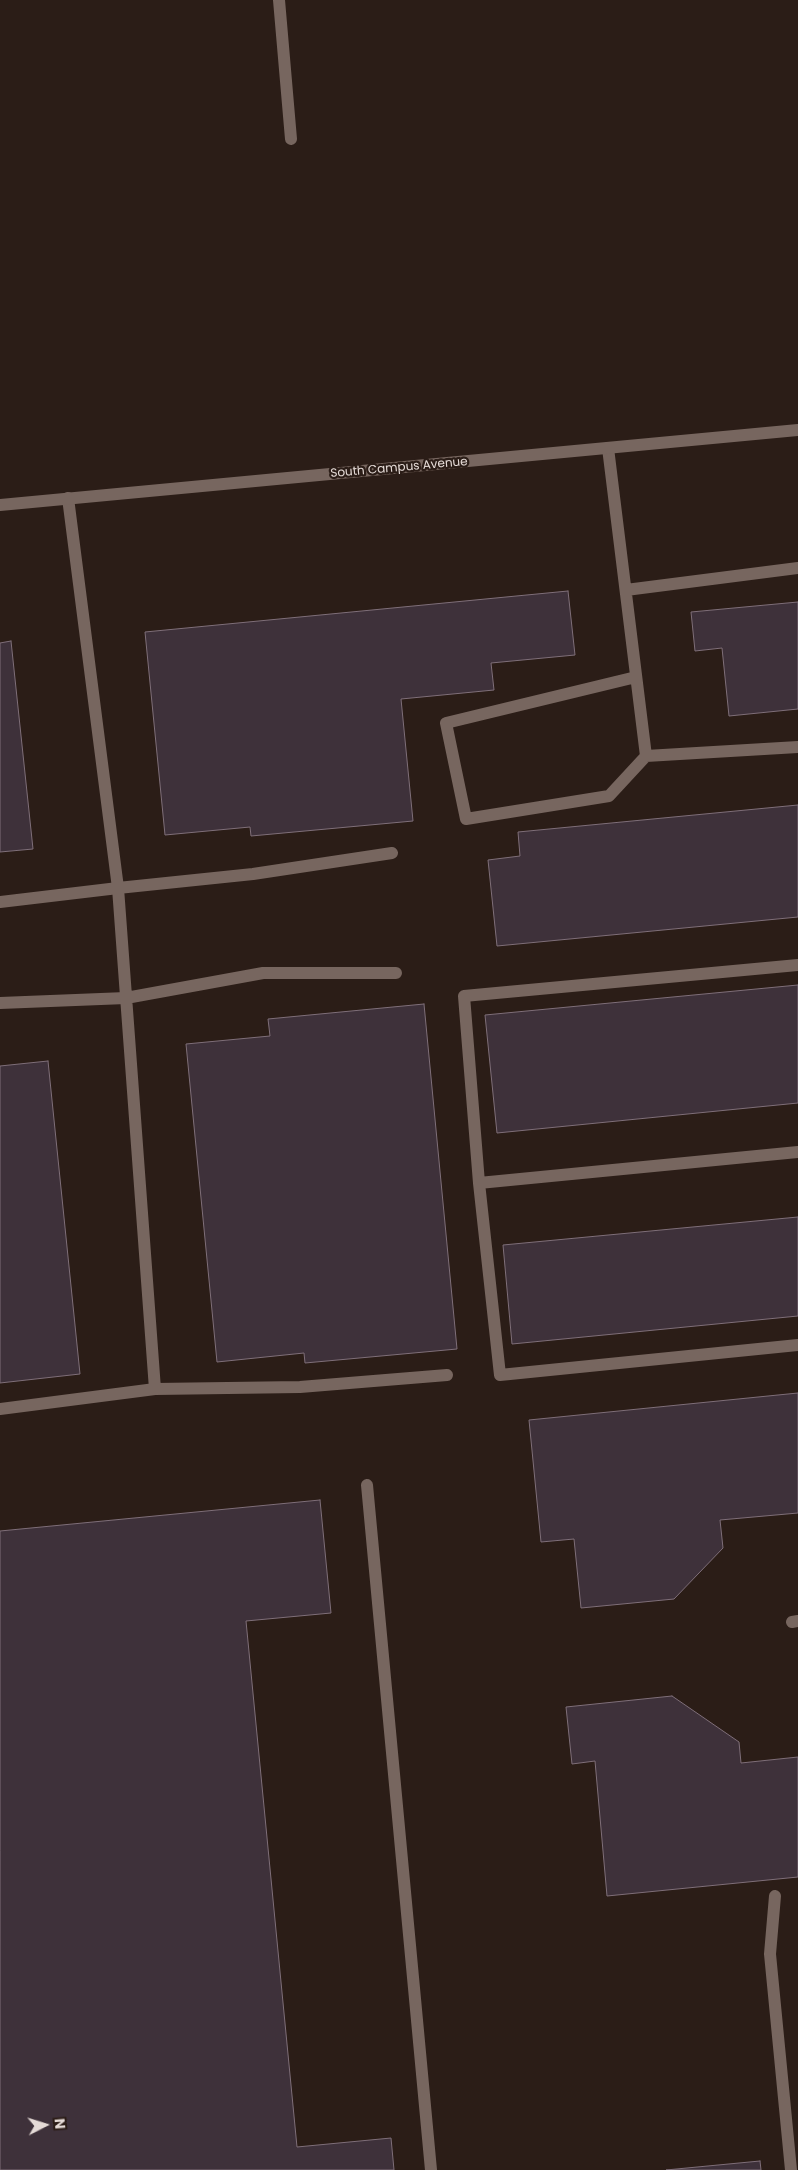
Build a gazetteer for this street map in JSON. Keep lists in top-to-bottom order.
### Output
{
  "streets": {
    "street": ["South Campus Avenue"]
  },
  "north": "right"
}
